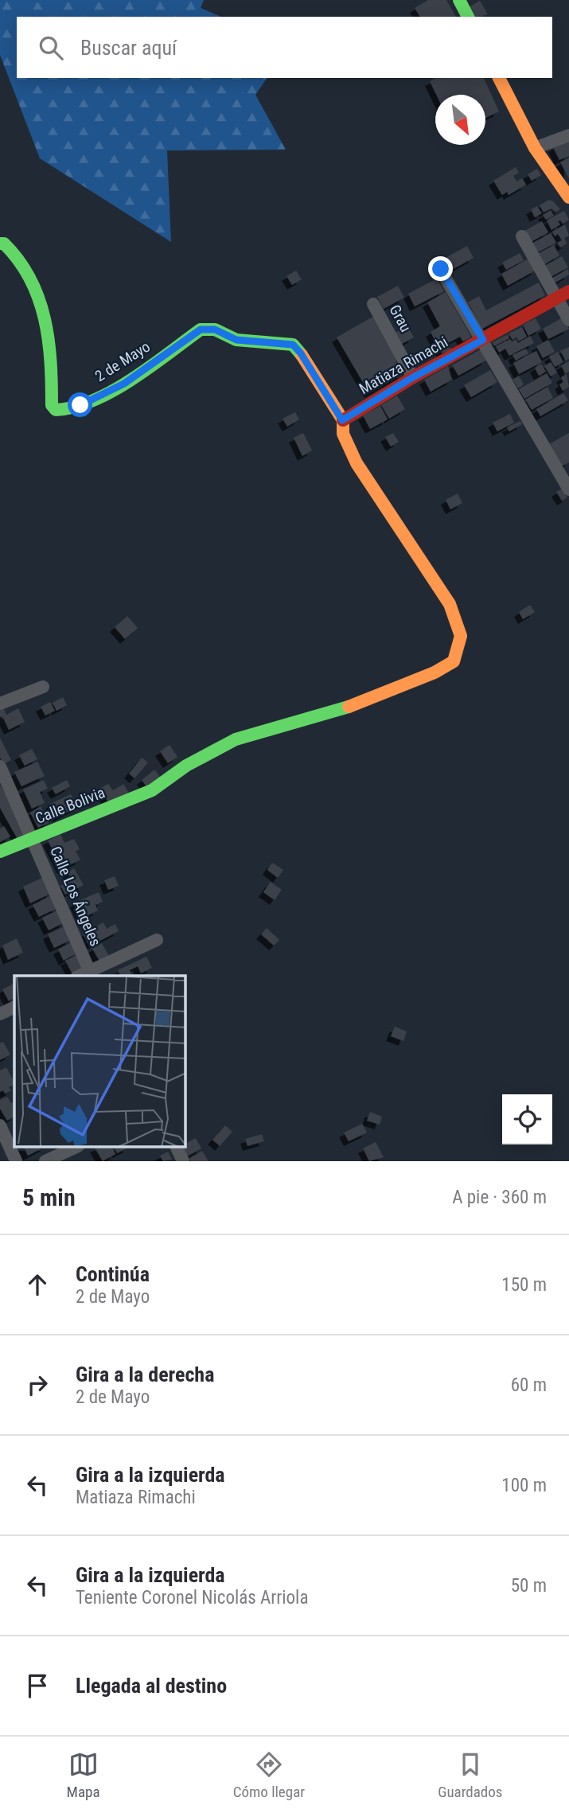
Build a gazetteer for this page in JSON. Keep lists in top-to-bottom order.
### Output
{
  "streets": {
    "street": [
      "Grau",
      "2 de Mayo",
      "Matiaza Rimachi",
      "Calle Bolivia",
      "Calle Los Ángeles"
    ]
  },
  "crossings": [
    ["Grau", "Matiaza Rimachi"],
    ["2 de Mayo", "Matiaza Rimachi"],
    ["2 de Mayo", "Calle Bolivia"],
    ["Matiaza Rimachi", "Calle Bolivia"],
    ["Calle Bolivia", "Calle Los Ángeles"]
  ],
  "north": "bottom right",
  "page": {
    "search": "Buscar aquí",
    "heading": ["5 min", "A pie · 360 m"],
    "list": [
      ["Continúa", "2 de Mayo", "150 m"],
      ["Gira a la derecha", "2 de Mayo", "60 m"],
      ["Gira a la izquierda", "Matiaza Rimachi", "100 m"],
      ["Gira a la izquierda", "Teniente Coronel Nicolás Arriola", "50 m"],
      "Llegada al destino"
    ],
    "nav": ["Mapa", "Cómo llegar", "Guardados"]
  }
}
